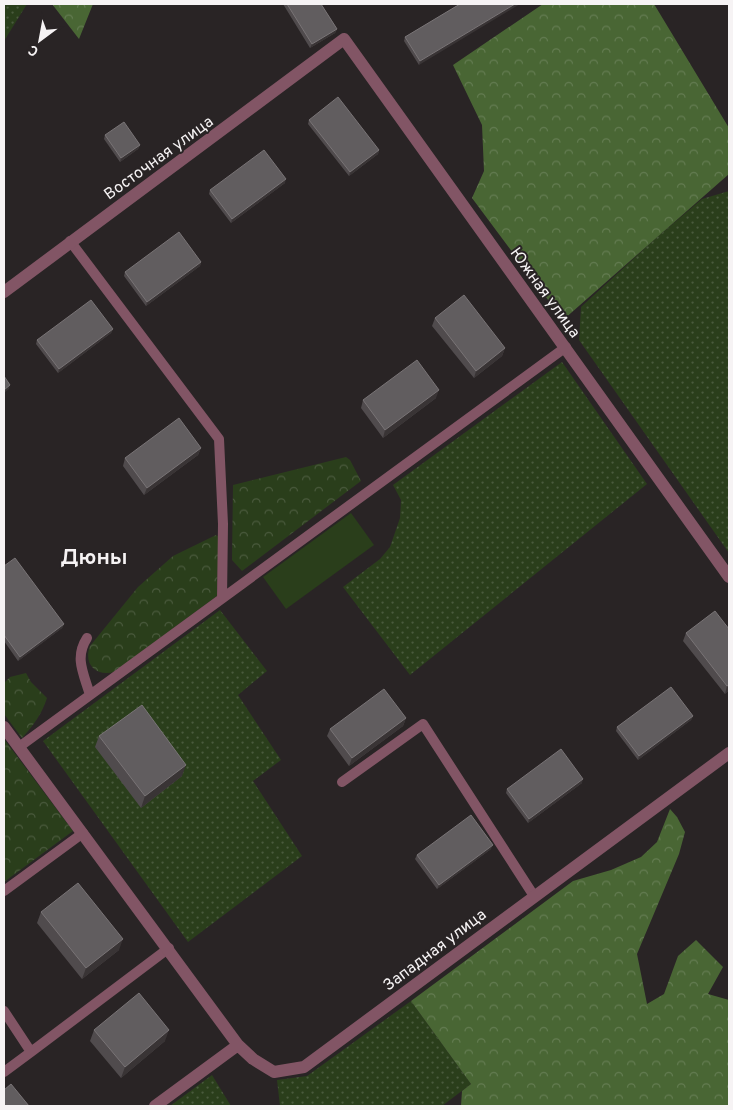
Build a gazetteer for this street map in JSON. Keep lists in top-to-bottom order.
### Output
{
  "streets": {
    "street": ["Восточная улица", "Южная улица", "Западная улица"]
  },
  "crossings": [
    ["Восточная улица", "Южная улица"]
  ],
  "districts": ["Дюны"],
  "north": "bottom left"
}
